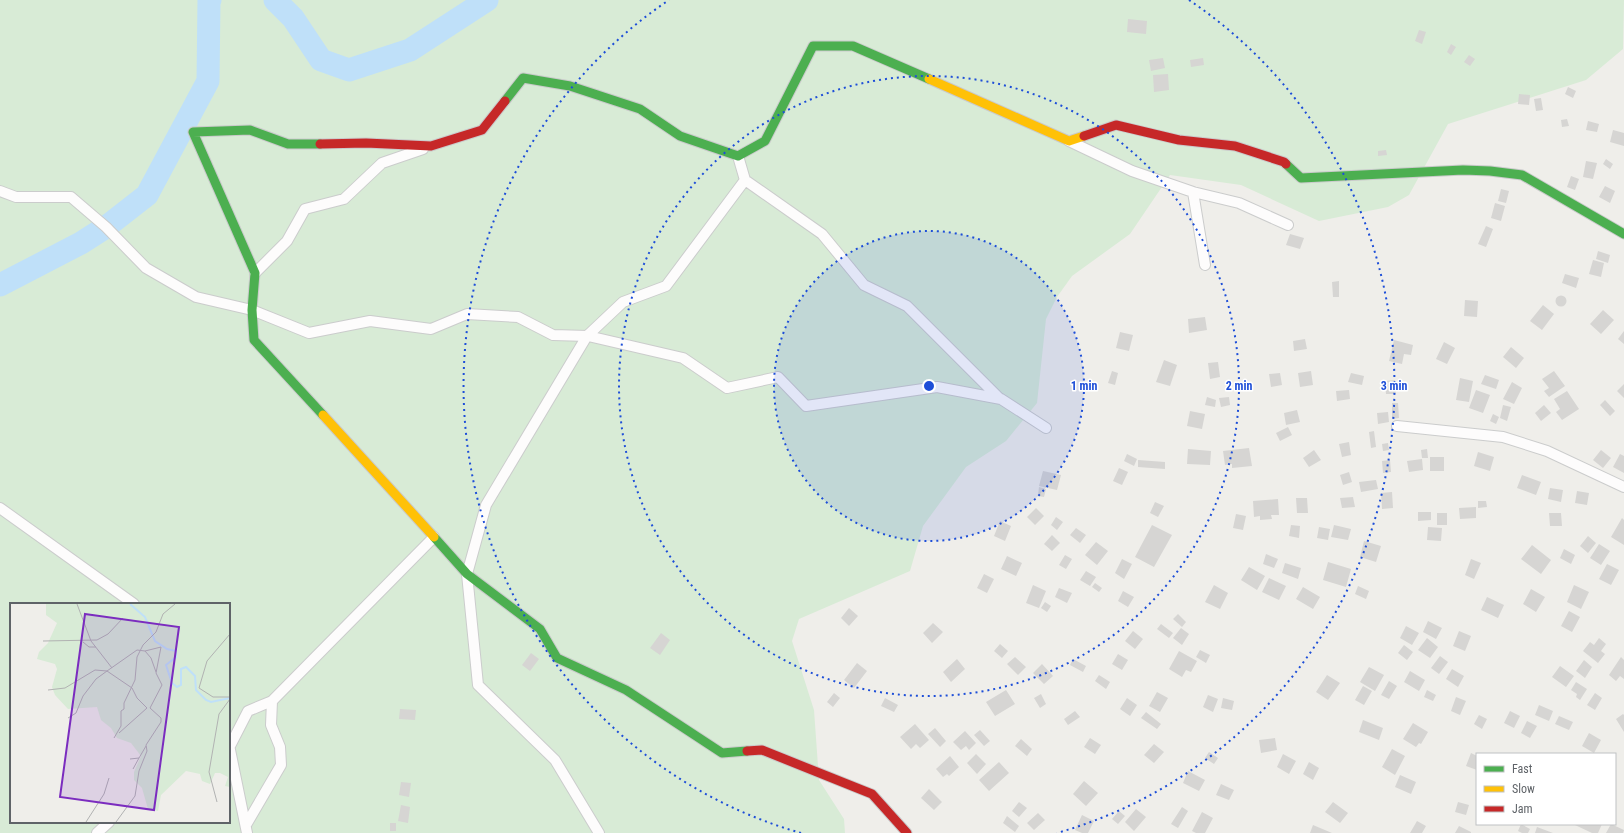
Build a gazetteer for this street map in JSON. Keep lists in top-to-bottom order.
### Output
{
  "legend": ["Fast", "Slow", "Jam"],
  "rings": ["1 min", "2 min", "3 min"]
}
